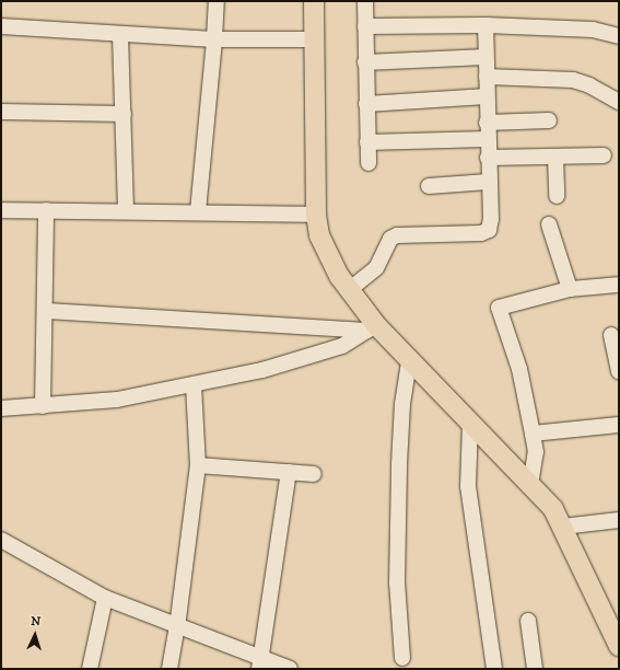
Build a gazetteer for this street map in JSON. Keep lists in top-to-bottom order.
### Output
{
  "north": "top"
}
